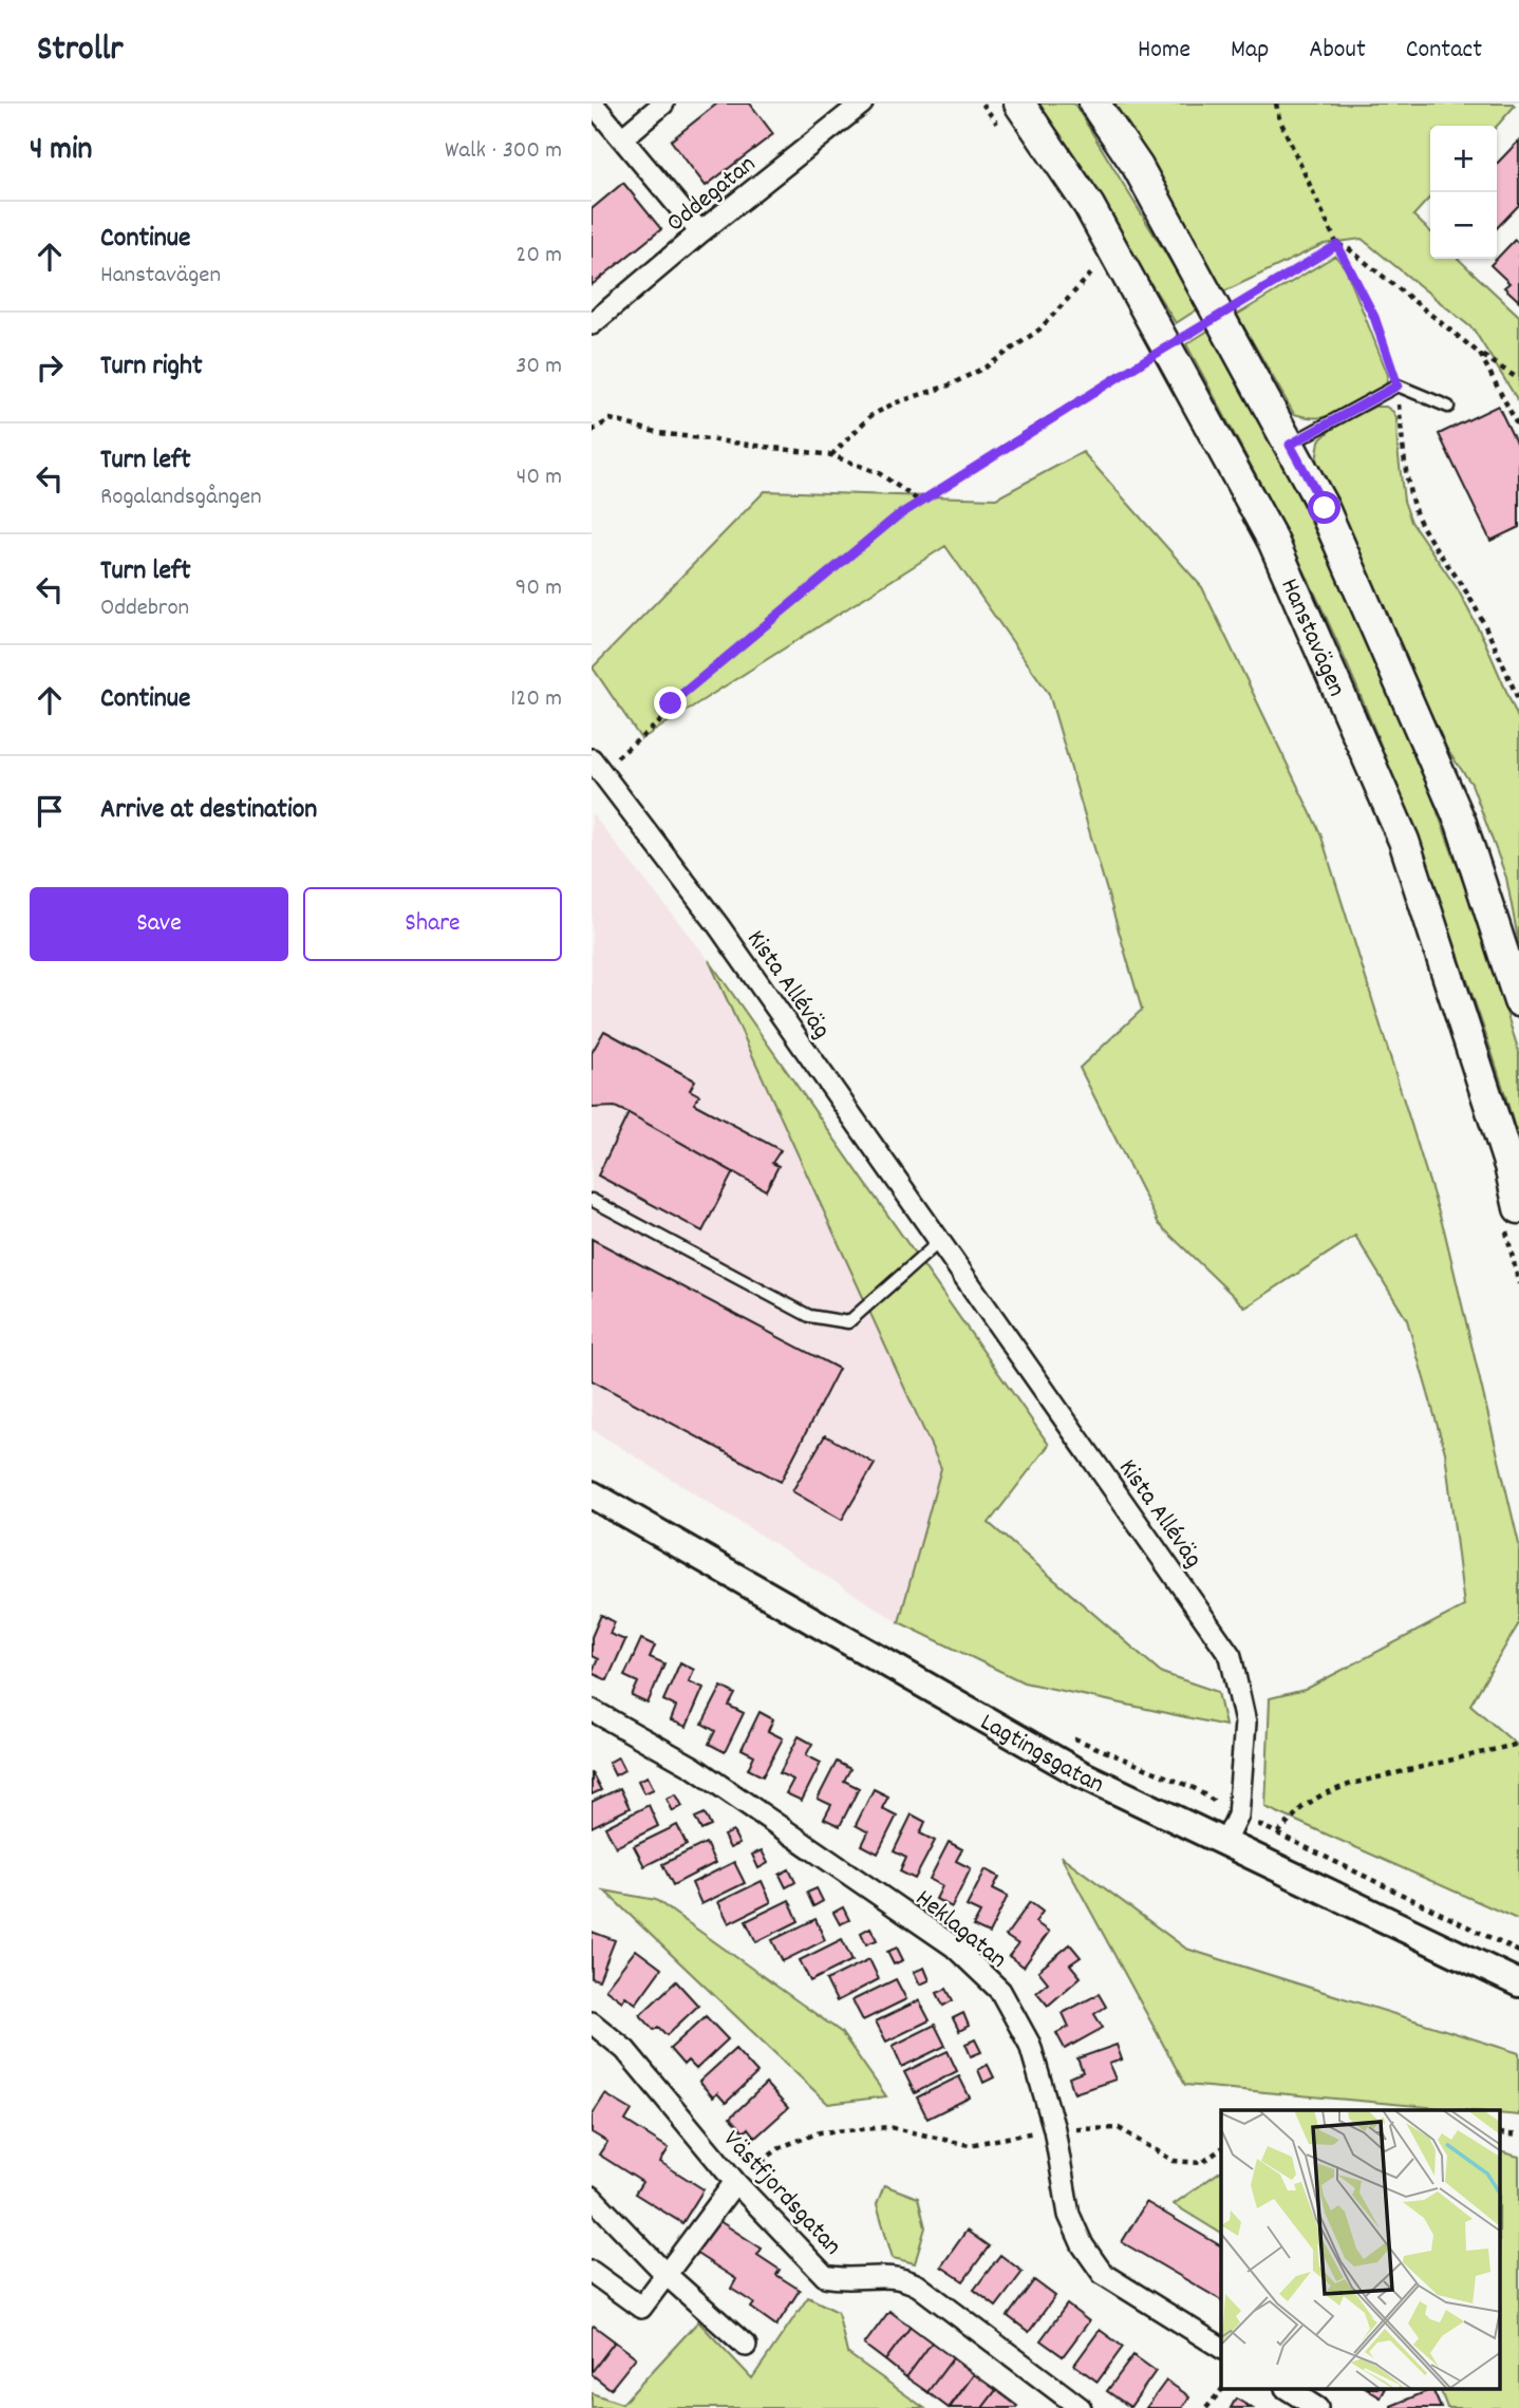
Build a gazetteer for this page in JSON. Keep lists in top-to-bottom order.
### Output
{
  "streets": {
    "main road": ["Hanstavägen"],
    "street": [
      "Oddegatan",
      "Kista Alléväg",
      "Lagtingsgatan",
      "Heklagatan",
      "Västfjordsgatan"
    ]
  },
  "crossings": [
    ["Kista Alléväg", "Lagtingsgatan"]
  ],
  "page": {
    "header": "Strollr",
    "nav": [
      "Home",
      "Map",
      "About",
      "Contact"
    ],
    "heading": ["4 min", "Walk · 300 m"],
    "map_buttons": ["+", "−"],
    "list": [
      ["Continue", "Hanstavägen", "20 m"],
      ["Turn right", "30 m"],
      ["Turn left", "Rogalandsgången", "40 m"],
      ["Turn left", "Oddebron", "90 m"],
      ["Continue", "120 m"],
      "Arrive at destination"
    ],
    "buttons": ["Save", "Share"]
  }
}
